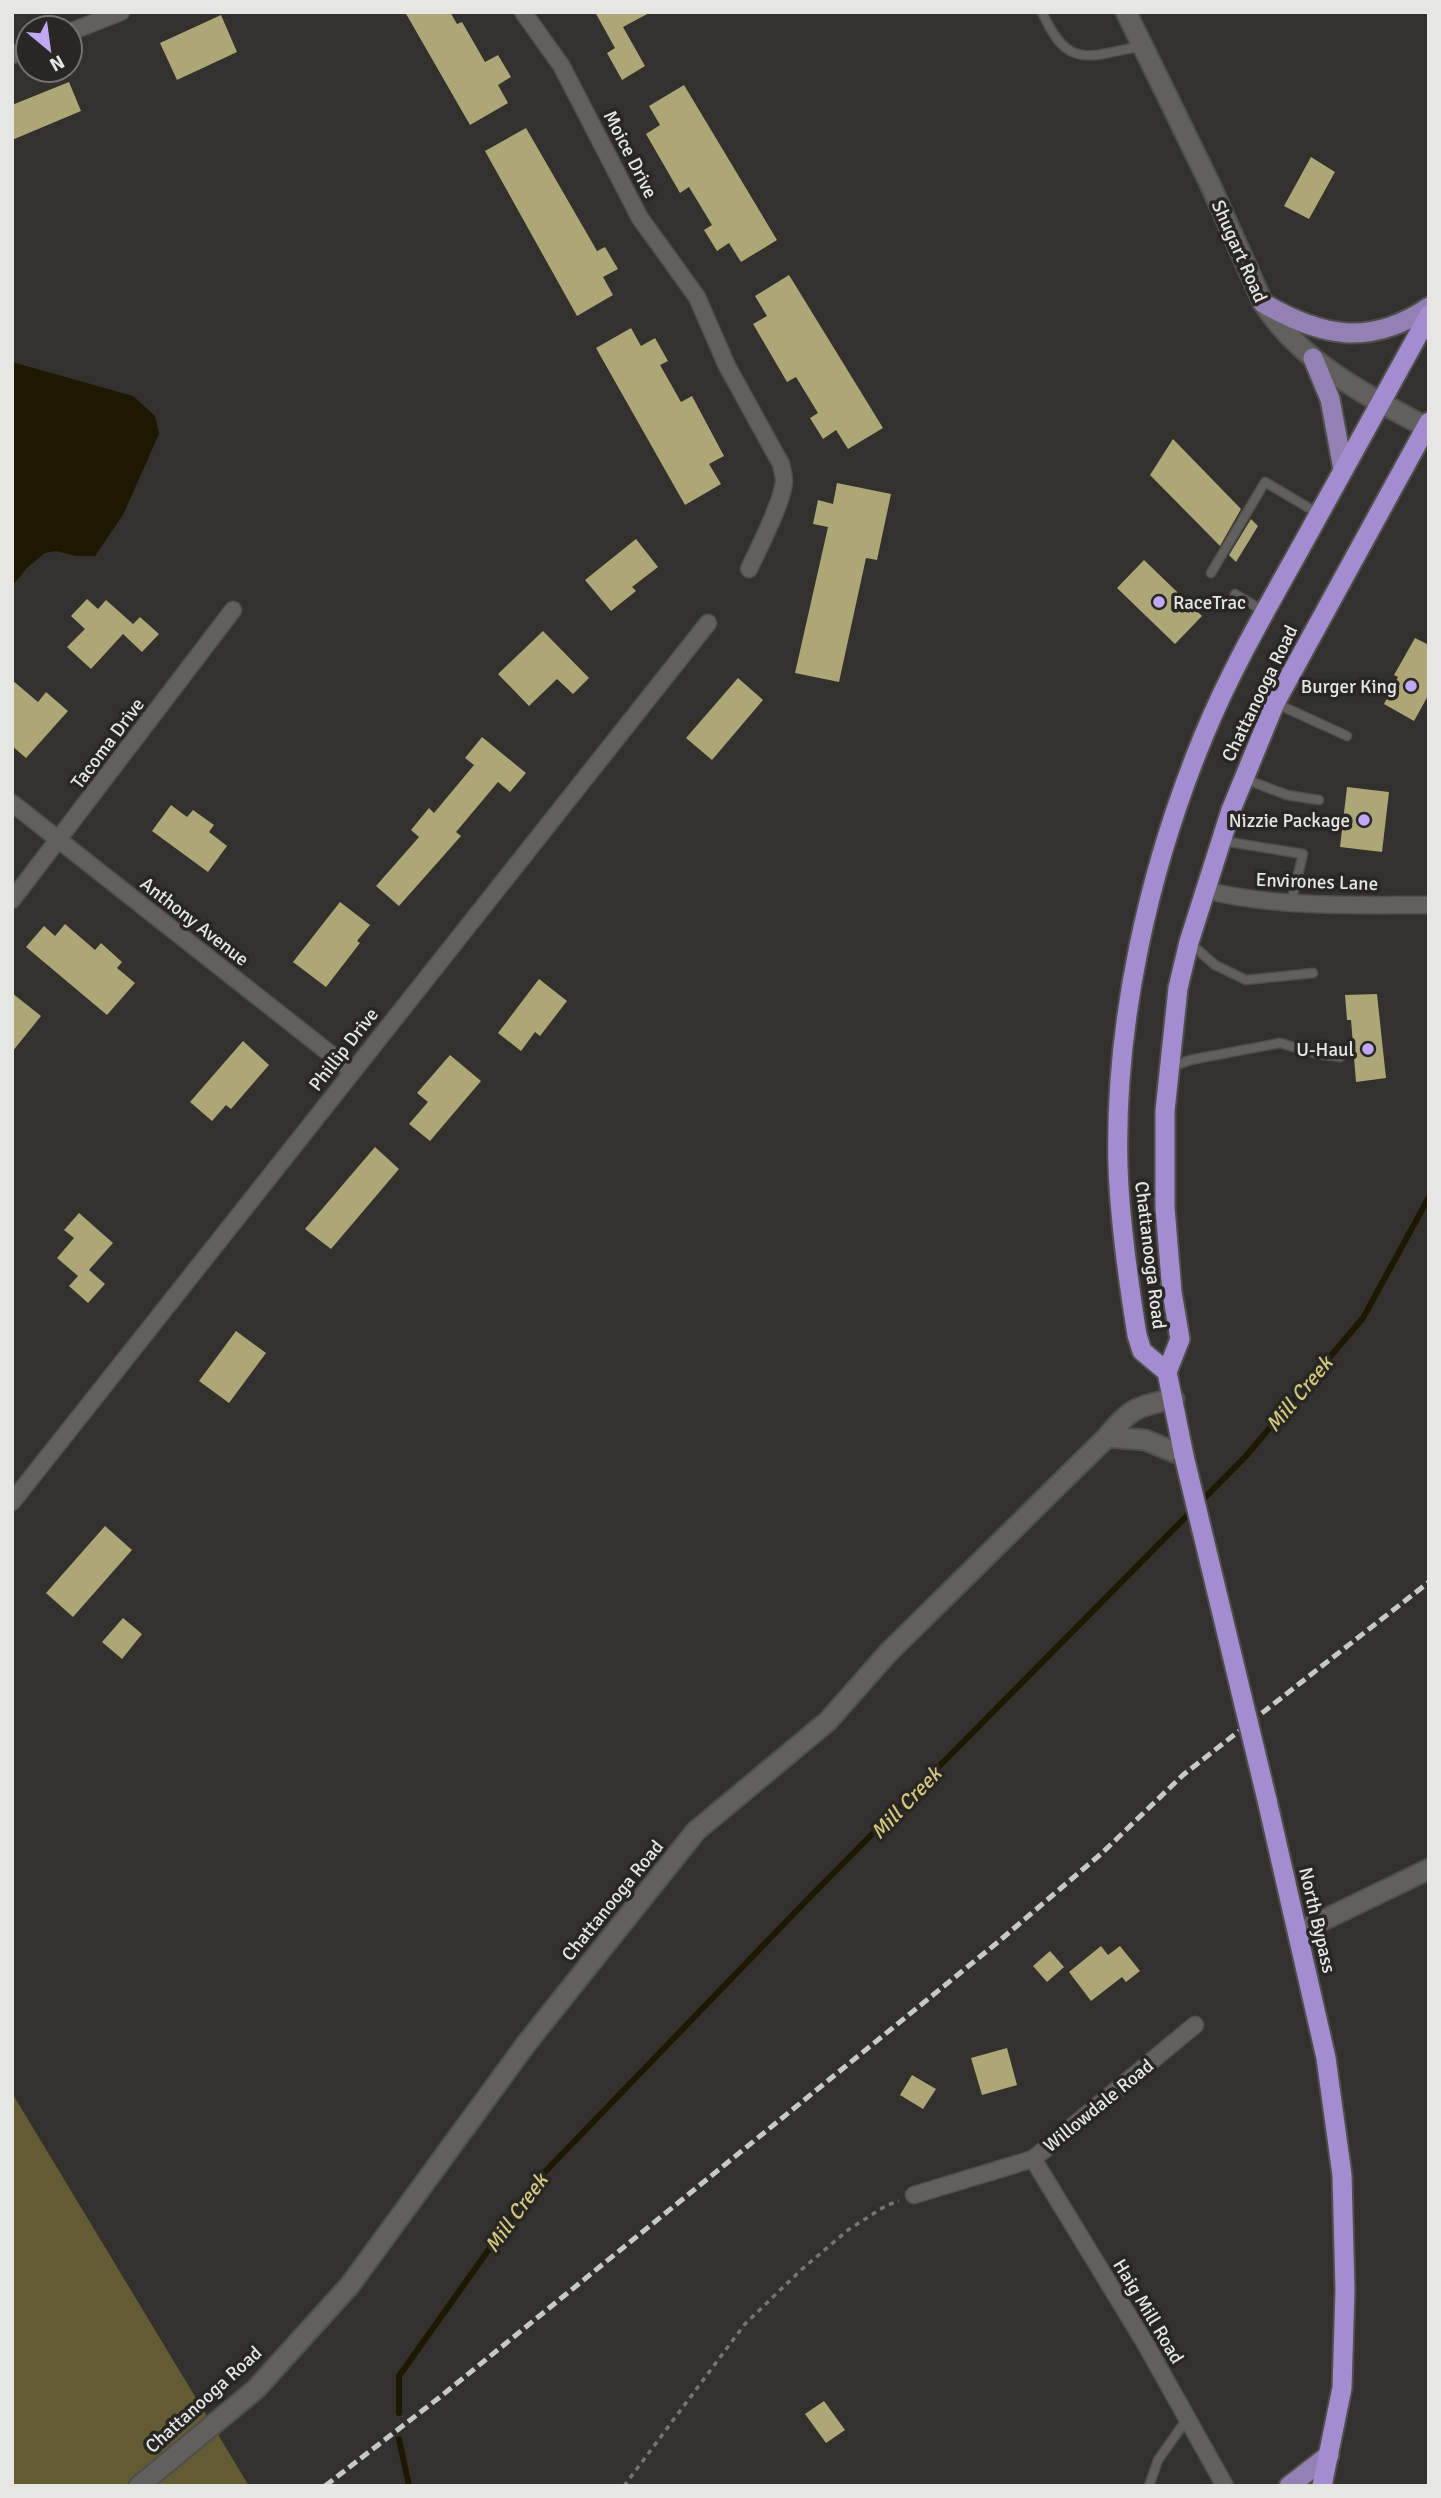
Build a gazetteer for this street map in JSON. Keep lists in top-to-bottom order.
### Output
{
  "streets": {
    "highway": ["Chattanooga Road", "North Bypass"],
    "street": [
      "Moice Drive",
      "Shugart Road",
      "Tacoma Drive",
      "Environes Lane",
      "Anthony Avenue",
      "Phillip Drive",
      "Willowdale Road",
      "Haig Mill Road"
    ]
  },
  "crossings": [
    ["Shugart Road", "Chattanooga Road"],
    ["Chattanooga Road", "Environes Lane"],
    ["Chattanooga Road", "North Bypass"],
    ["Tacoma Drive", "Anthony Avenue"],
    ["Anthony Avenue", "Phillip Drive"],
    ["Willowdale Road", "Haig Mill Road"]
  ],
  "water": ["Mill Creek"],
  "places": [
    "RaceTrac",
    "Burger King",
    "Nizzie Package",
    "U-Haul"
  ],
  "north": "bottom right"
}
